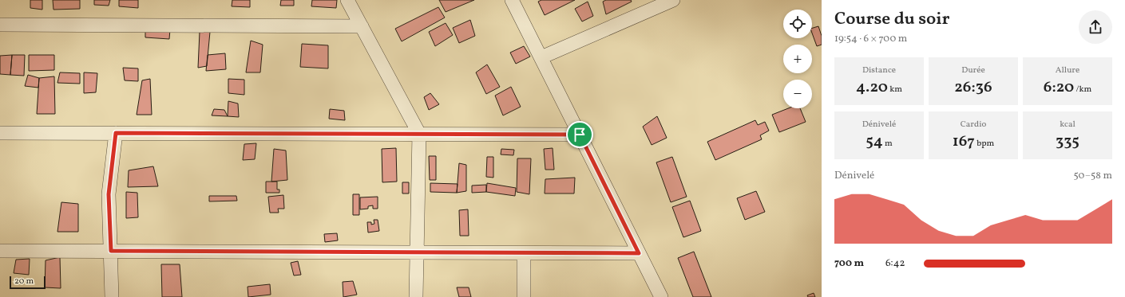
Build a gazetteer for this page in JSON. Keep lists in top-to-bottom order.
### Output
{
  "scale_bar": "20 m",
  "page": {
    "heading": ["Course du soir", "19:54 · 6 × 700 m"],
    "map_buttons": ["+", "−"],
    "stats": [
      ["Distance", "4.20 km"],
      ["Durée", "26:36"],
      ["Allure", "6:20 /km"],
      ["Dénivelé", "54 m"],
      ["Cardio", "167 bpm"],
      ["kcal", "335"]
    ],
    "chart": ["Dénivelé", "50–58 m"],
    "list": [
      {
        "name": "700 m",
        "note": "6:42"
      }
    ],
    "scale": "20 m"
  }
}
